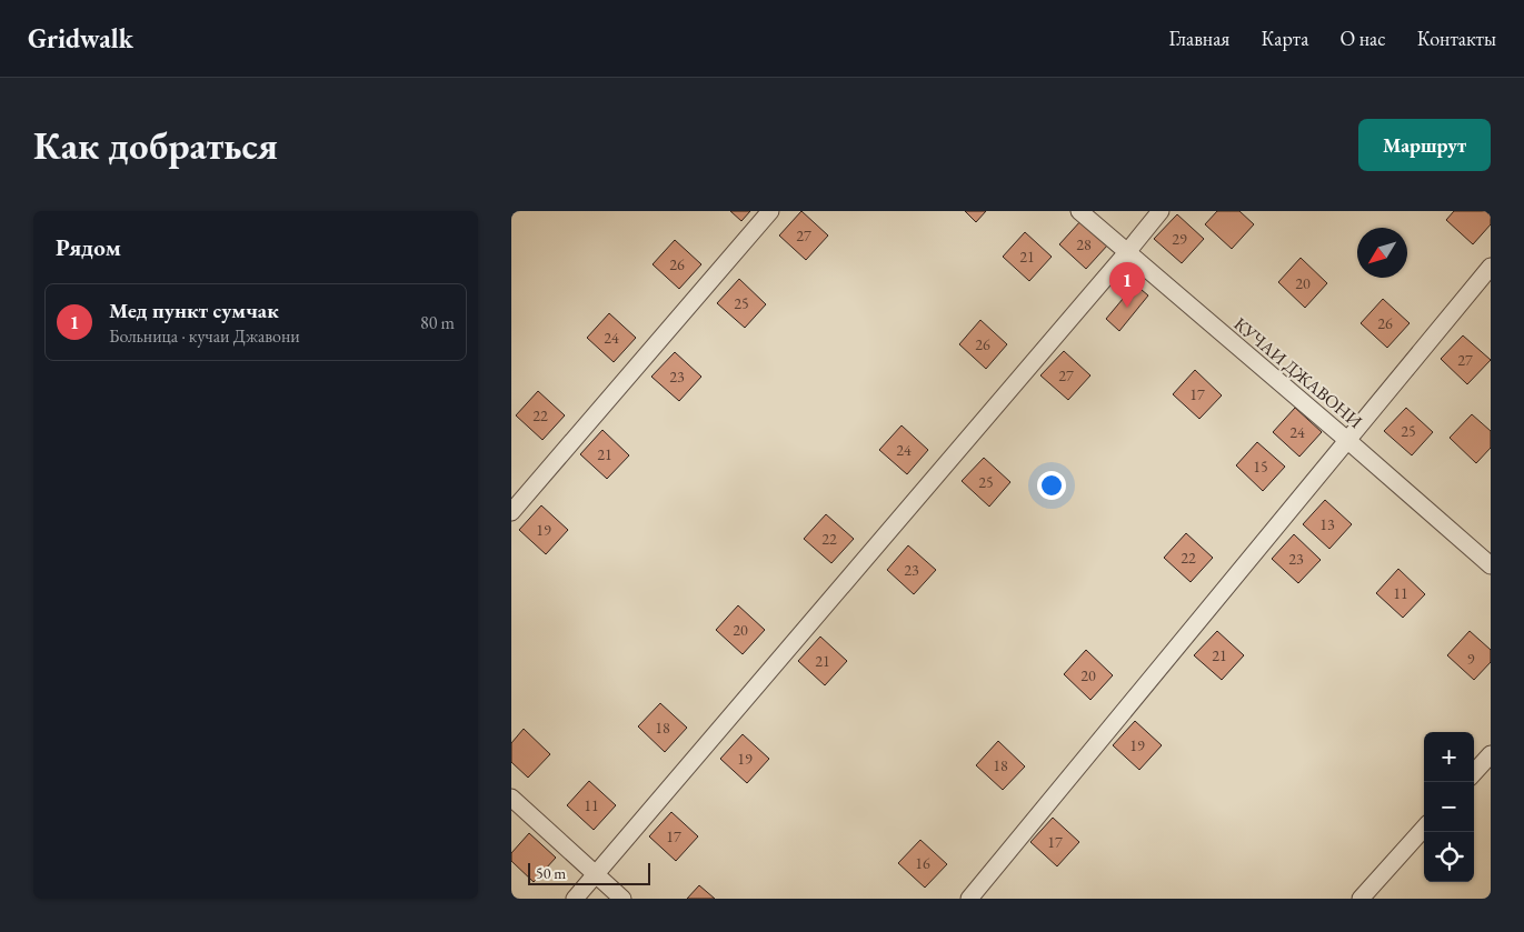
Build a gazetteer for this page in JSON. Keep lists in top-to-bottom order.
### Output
{
  "streets": {
    "street": ["КУЧАИ ДЖАВОНИ"]
  },
  "house_numbers": [
    "27",
    "29",
    "28",
    "21",
    "26",
    "20",
    "25",
    "26",
    "24",
    "26",
    "27",
    "27",
    "23",
    "17",
    "22",
    "25",
    "24",
    "24",
    "21",
    "15",
    "25",
    "13",
    "19",
    "22",
    "22",
    "23",
    "23",
    "11",
    "20",
    "21",
    "9",
    "21",
    "20",
    "18",
    "19",
    "19",
    "18",
    "11",
    "17",
    "17",
    "16"
  ],
  "scale_bar": "50 m",
  "north": "bottom left",
  "page": {
    "header": "Gridwalk",
    "nav": [
      "Главная",
      "Карта",
      "О нас",
      "Контакты"
    ],
    "buttons": "Маршрут",
    "title": "Как добраться",
    "heading": "Рядом",
    "pins": "1",
    "list": [
      {
        "mark": "1",
        "name": "Мед пункт сумчак",
        "note": "Больница · кучаи Джавони",
        "value": "80 m"
      }
    ],
    "map_buttons": ["+", "−"],
    "scale": "50 m"
  }
}
